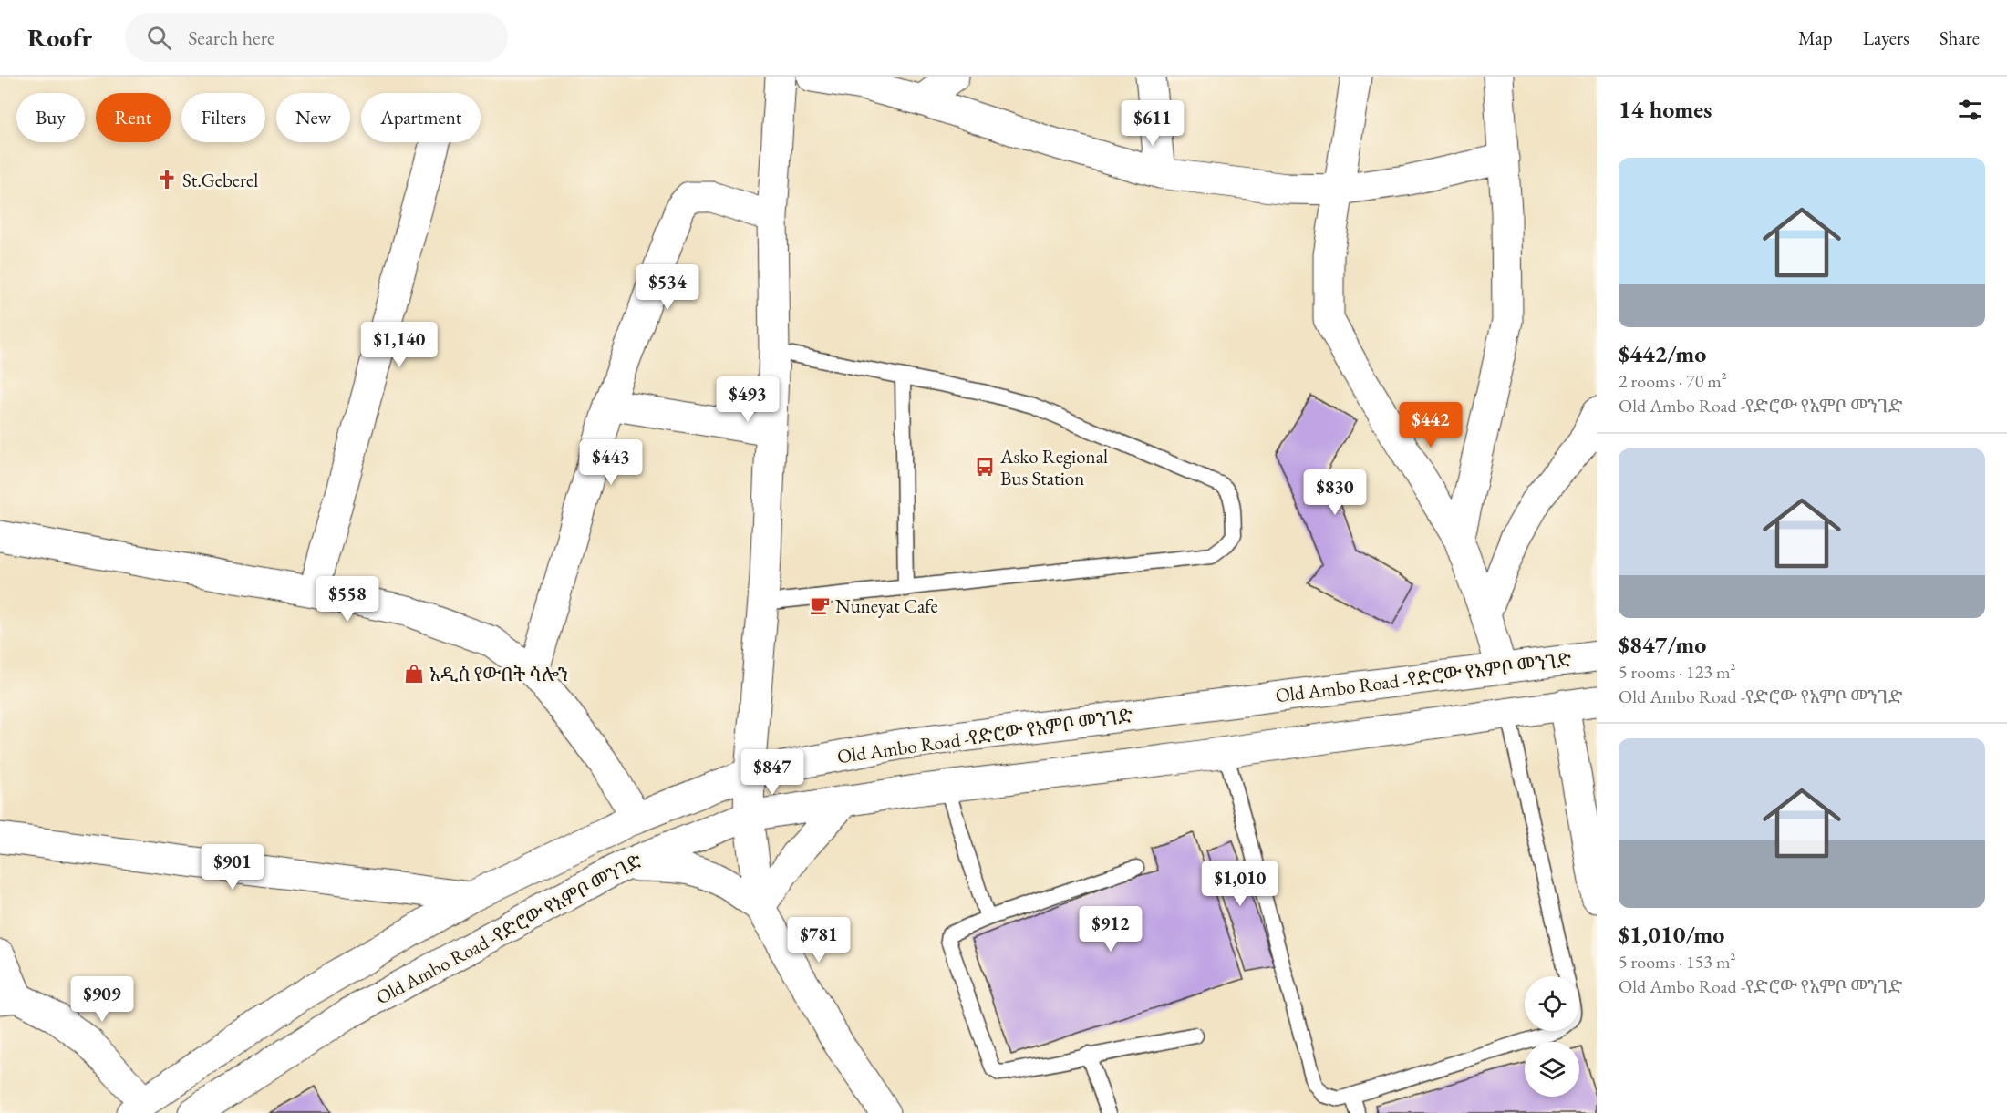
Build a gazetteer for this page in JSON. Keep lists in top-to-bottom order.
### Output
{
  "streets": {
    "street": ["Old Ambo Road -የድሮው የአምቦ መንገድ"]
  },
  "places": {
    "church": ["St.Geberel"],
    "bus stop": ["Asko Regional Bus Station"],
    "cafe": ["Nuneyat Cafe"],
    "shop": ["አዲስ የውበት ሳሎን"]
  },
  "page": {
    "header": "Roofr",
    "search": "Search here",
    "nav": ["Map", "Layers", "Share"],
    "heading": "14 homes",
    "chip": [
      "Buy",
      "Rent",
      "Filters",
      "New",
      "Apartment"
    ],
    "price": [
      "$611",
      "$534",
      "$1,140",
      "$493",
      "$442",
      "$443",
      "$830",
      "$558",
      "$847",
      "$901",
      "$1,010",
      "$912",
      "$781",
      "$909"
    ],
    "list": [
      {
        "name": "$442/mo",
        "note": "2 rooms · 70 m² · Old Ambo Road -የድሮው የአምቦ መንገድ"
      },
      {
        "name": "$847/mo",
        "note": "5 rooms · 123 m² · Old Ambo Road -የድሮው የአምቦ መንገድ"
      },
      {
        "name": "$1,010/mo",
        "note": "5 rooms · 153 m² · Old Ambo Road -የድሮው የአምቦ መንገድ"
      }
    ]
  }
}
